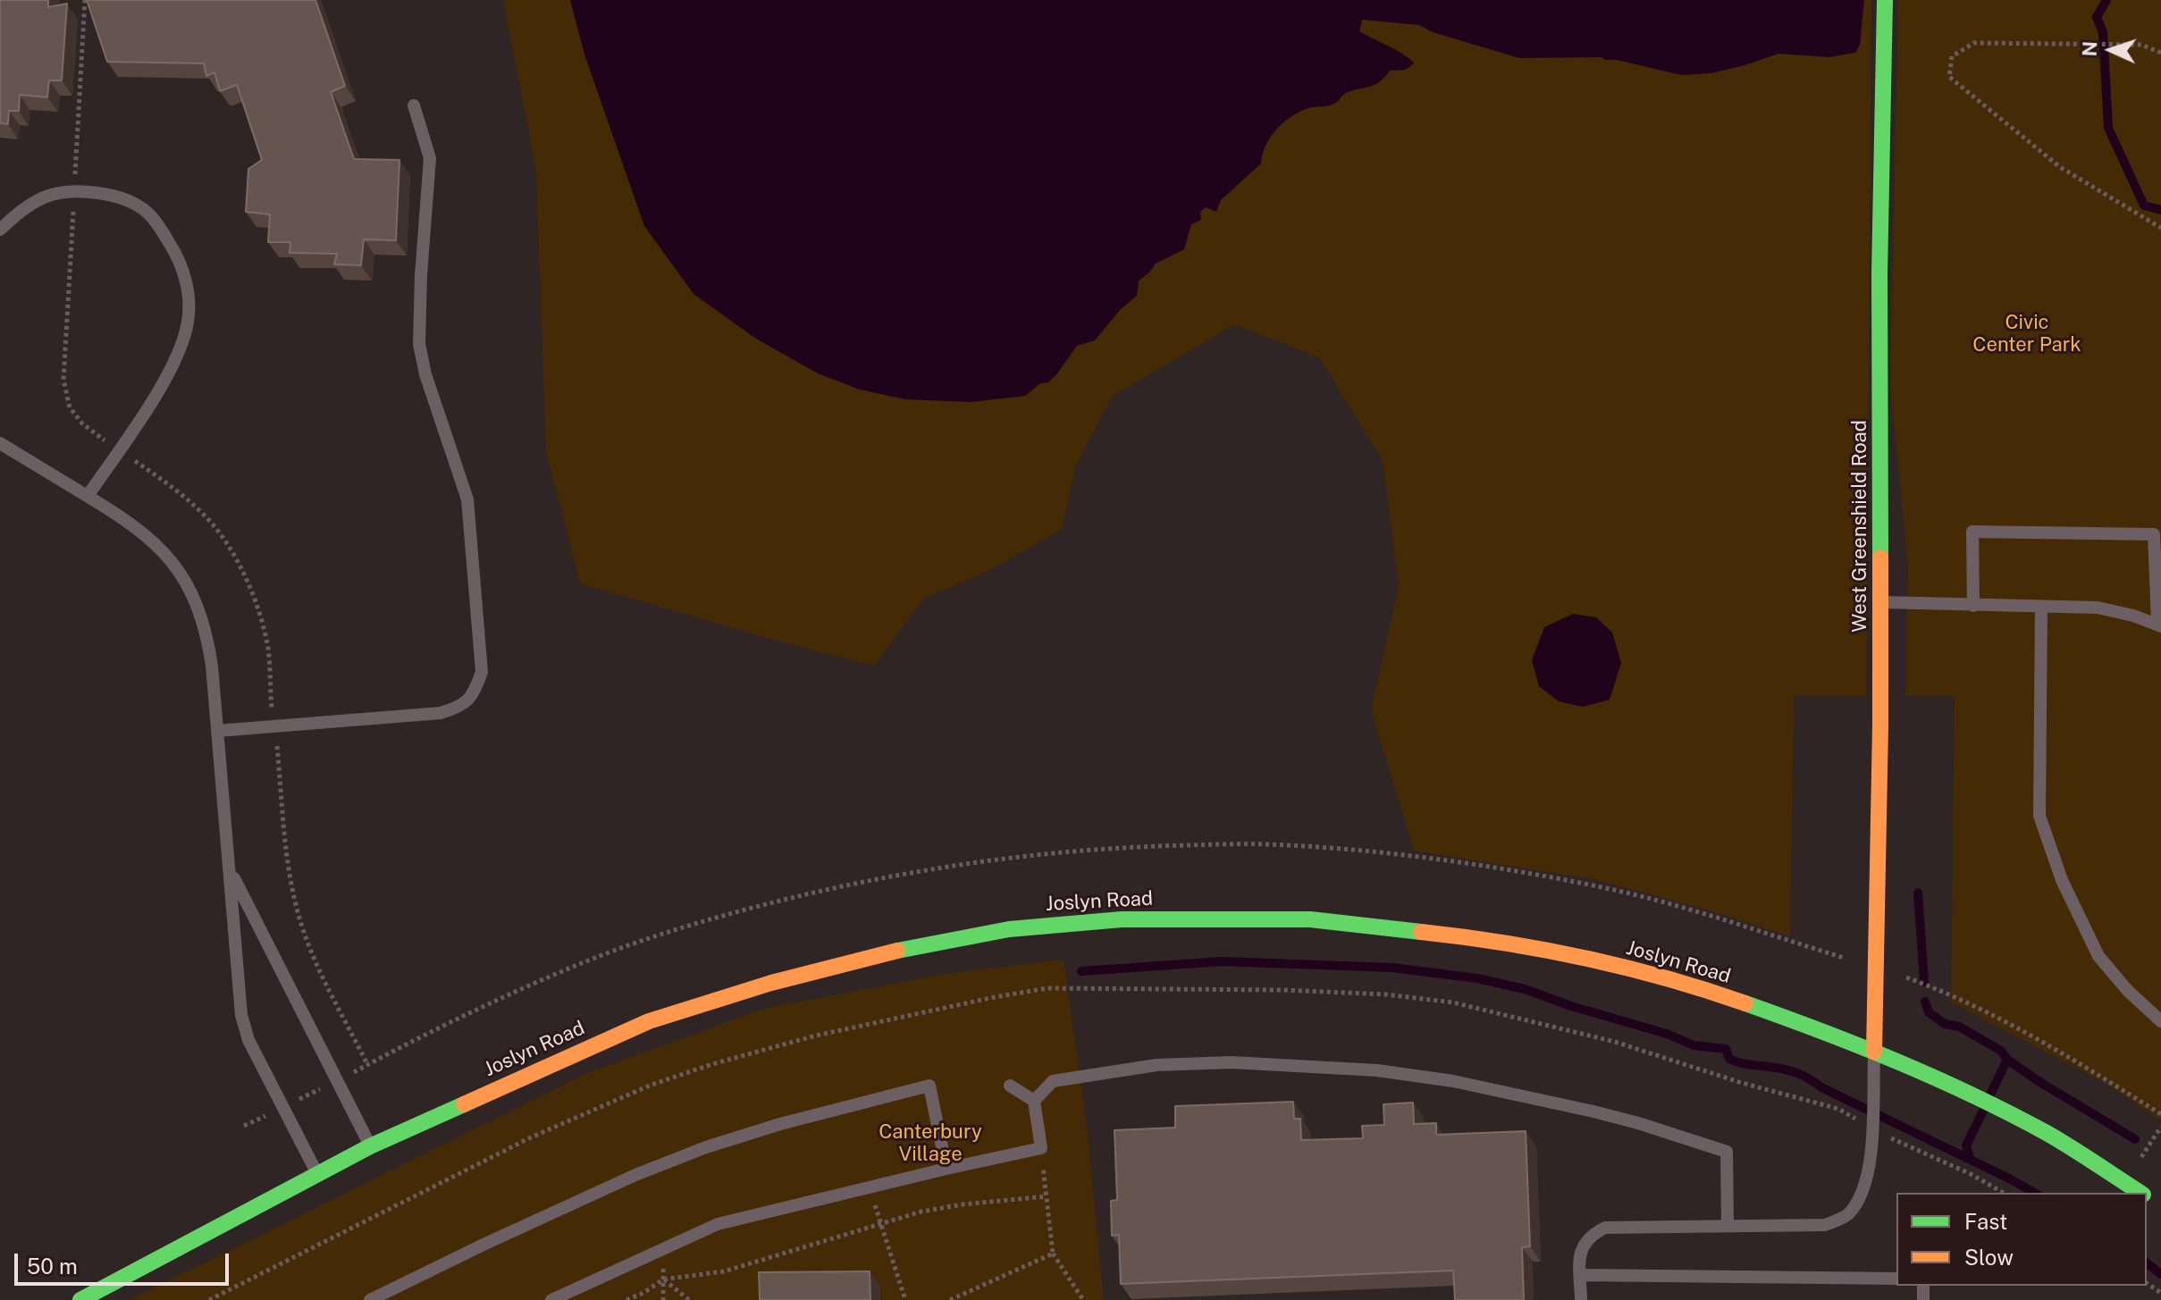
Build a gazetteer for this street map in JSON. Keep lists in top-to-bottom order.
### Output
{
  "streets": {
    "street": ["West Greenshield Road", "Joslyn Road"]
  },
  "crossings": [
    ["West Greenshield Road", "Joslyn Road"]
  ],
  "parks": ["Civic Center Park", "Canterbury Village"],
  "legend": ["Fast", "Slow"],
  "scale_bar": "50 m",
  "north": "left"
}
